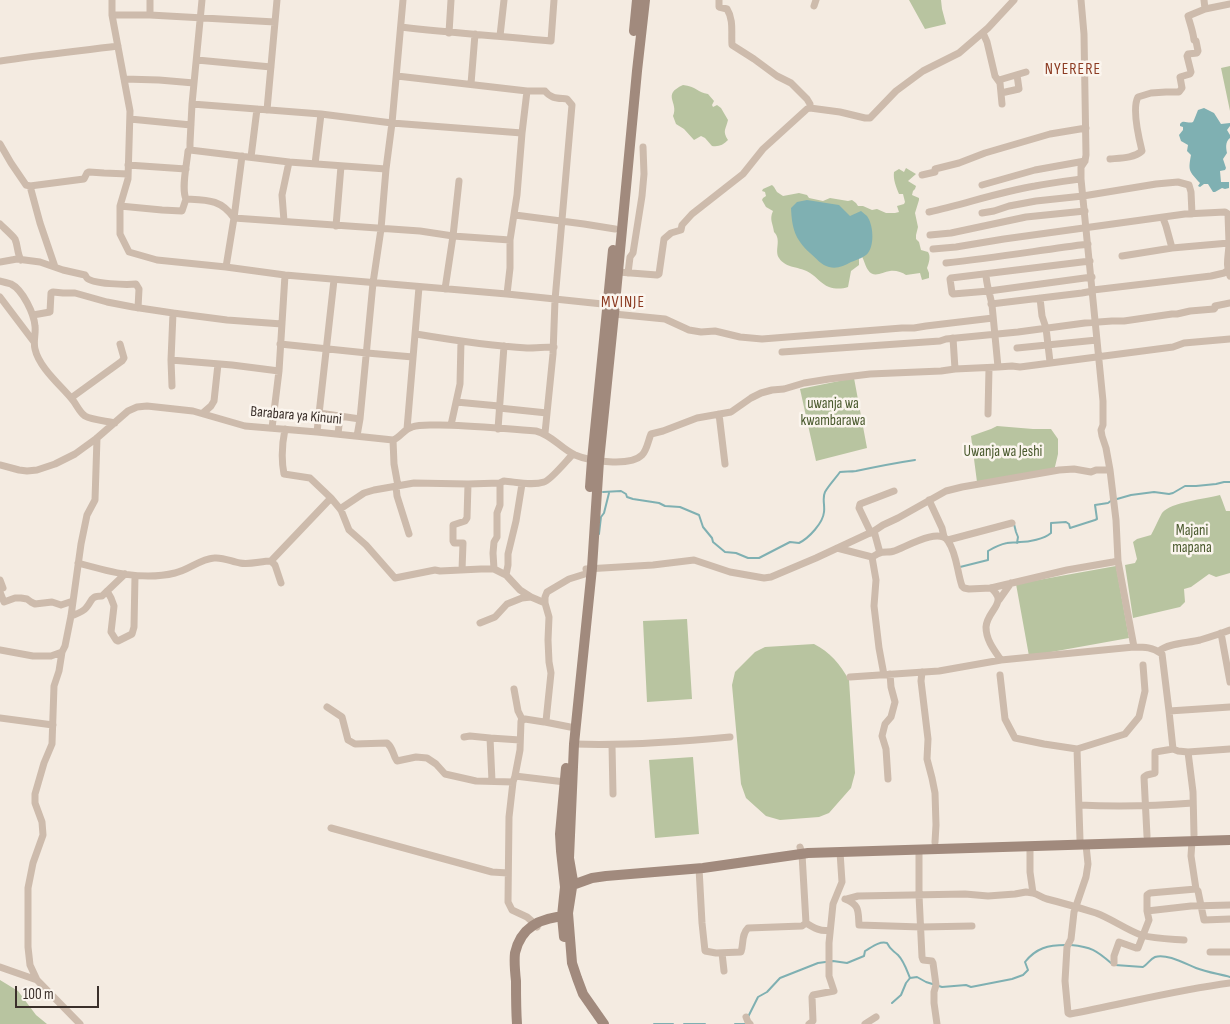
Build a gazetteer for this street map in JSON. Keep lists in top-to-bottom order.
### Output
{
  "streets": {
    "street": ["Barabara ya Kinuni"]
  },
  "districts": ["NYERERE", "MVINJE"],
  "parks": ["uwanja wa kwambarawa", "Uwanja wa Jeshi", "Majani mapana"],
  "scale_bar": "100 m"
}
